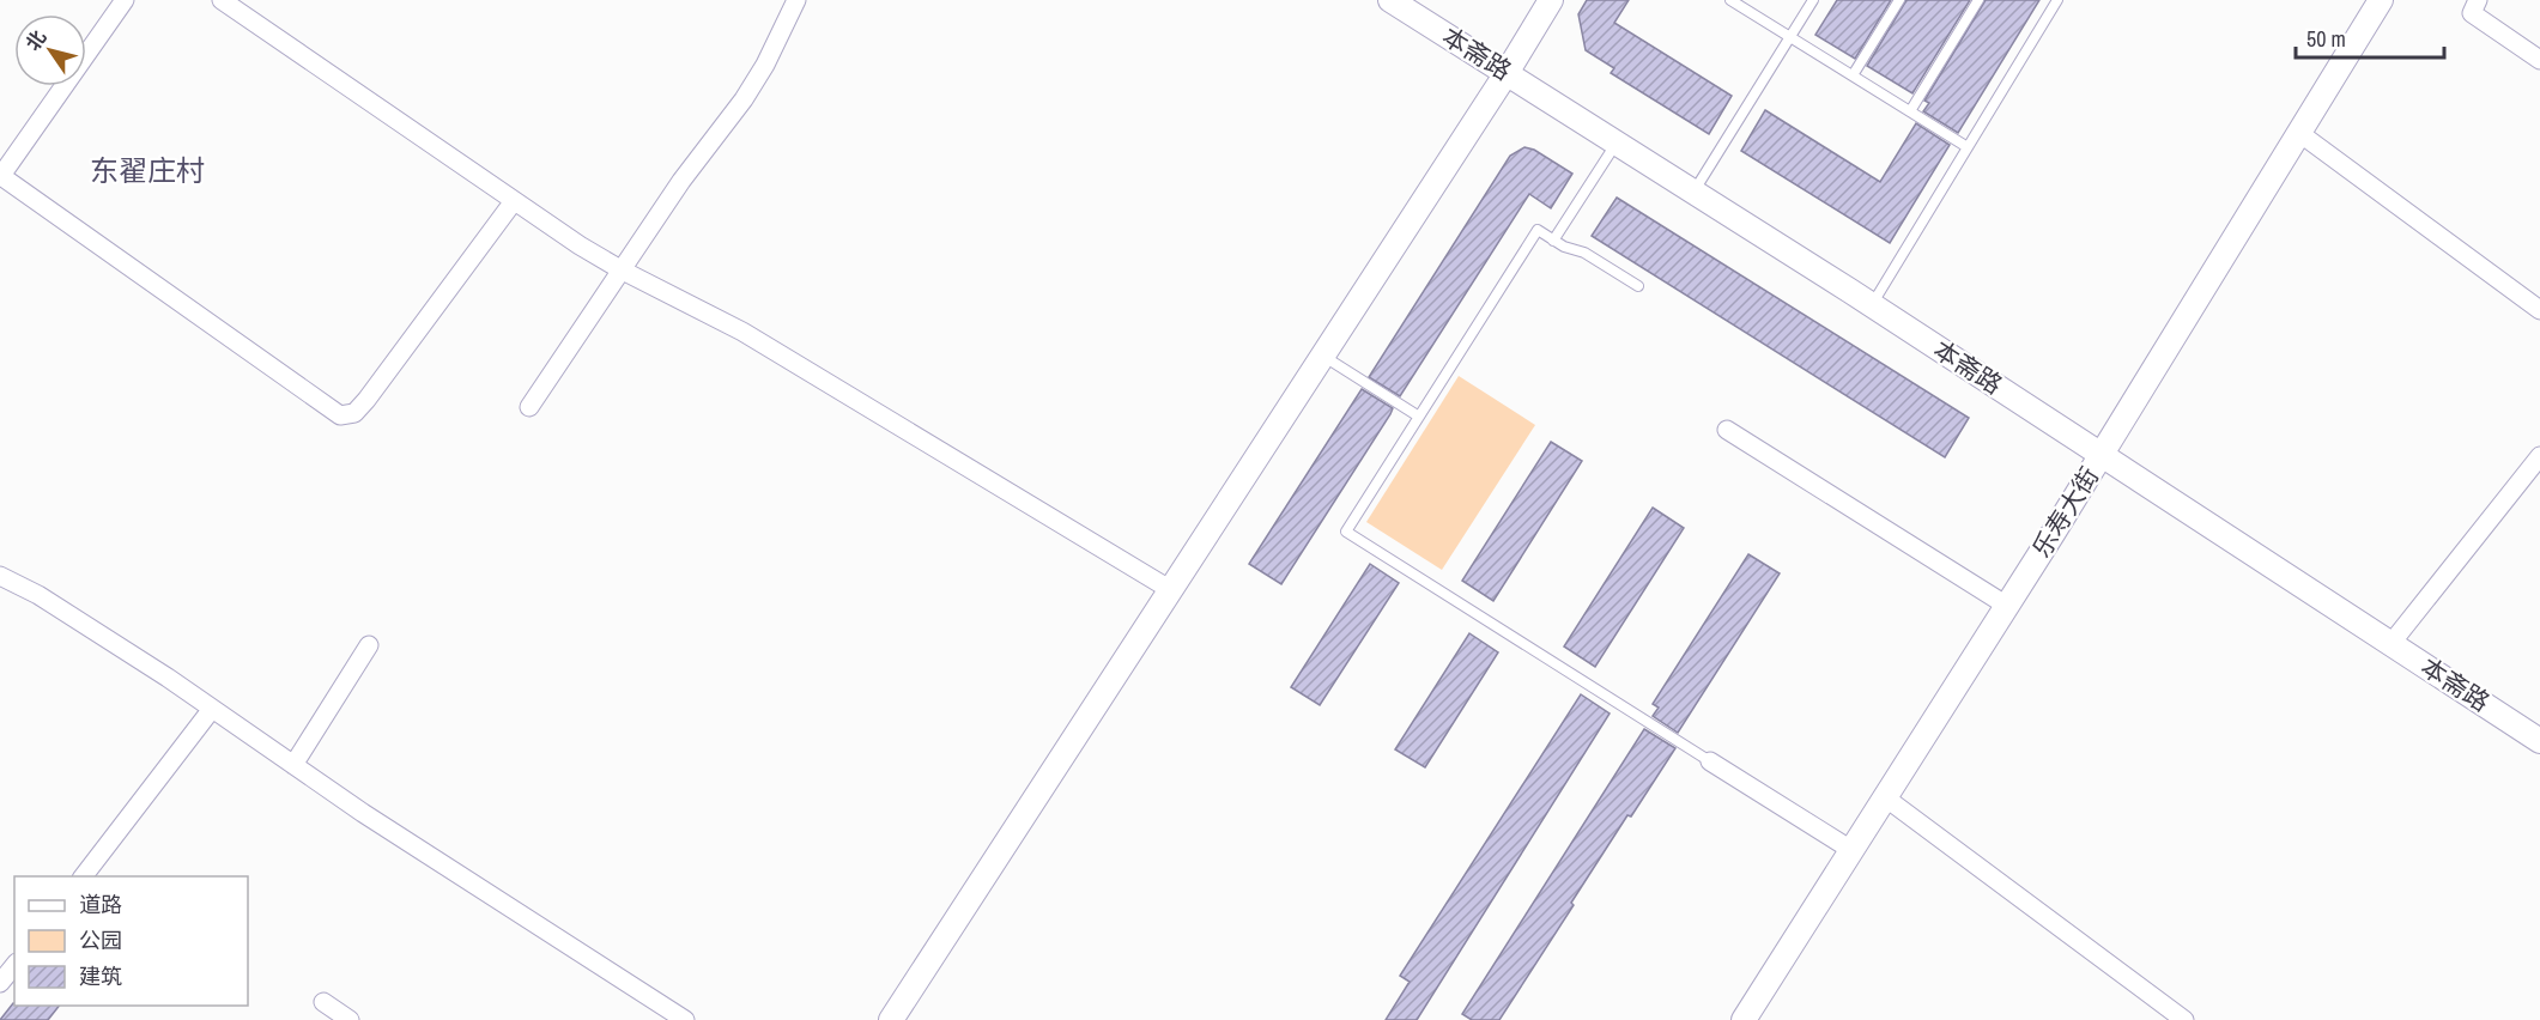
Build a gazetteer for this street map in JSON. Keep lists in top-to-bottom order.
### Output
{
  "streets": {
    "street": ["本斋路", "乐寿大街"]
  },
  "crossings": [
    ["本斋路", "乐寿大街"]
  ],
  "districts": ["东翟庄村"],
  "legend": ["道路", "公园", "建筑"],
  "scale_bar": "50 m",
  "north": "top left"
}
